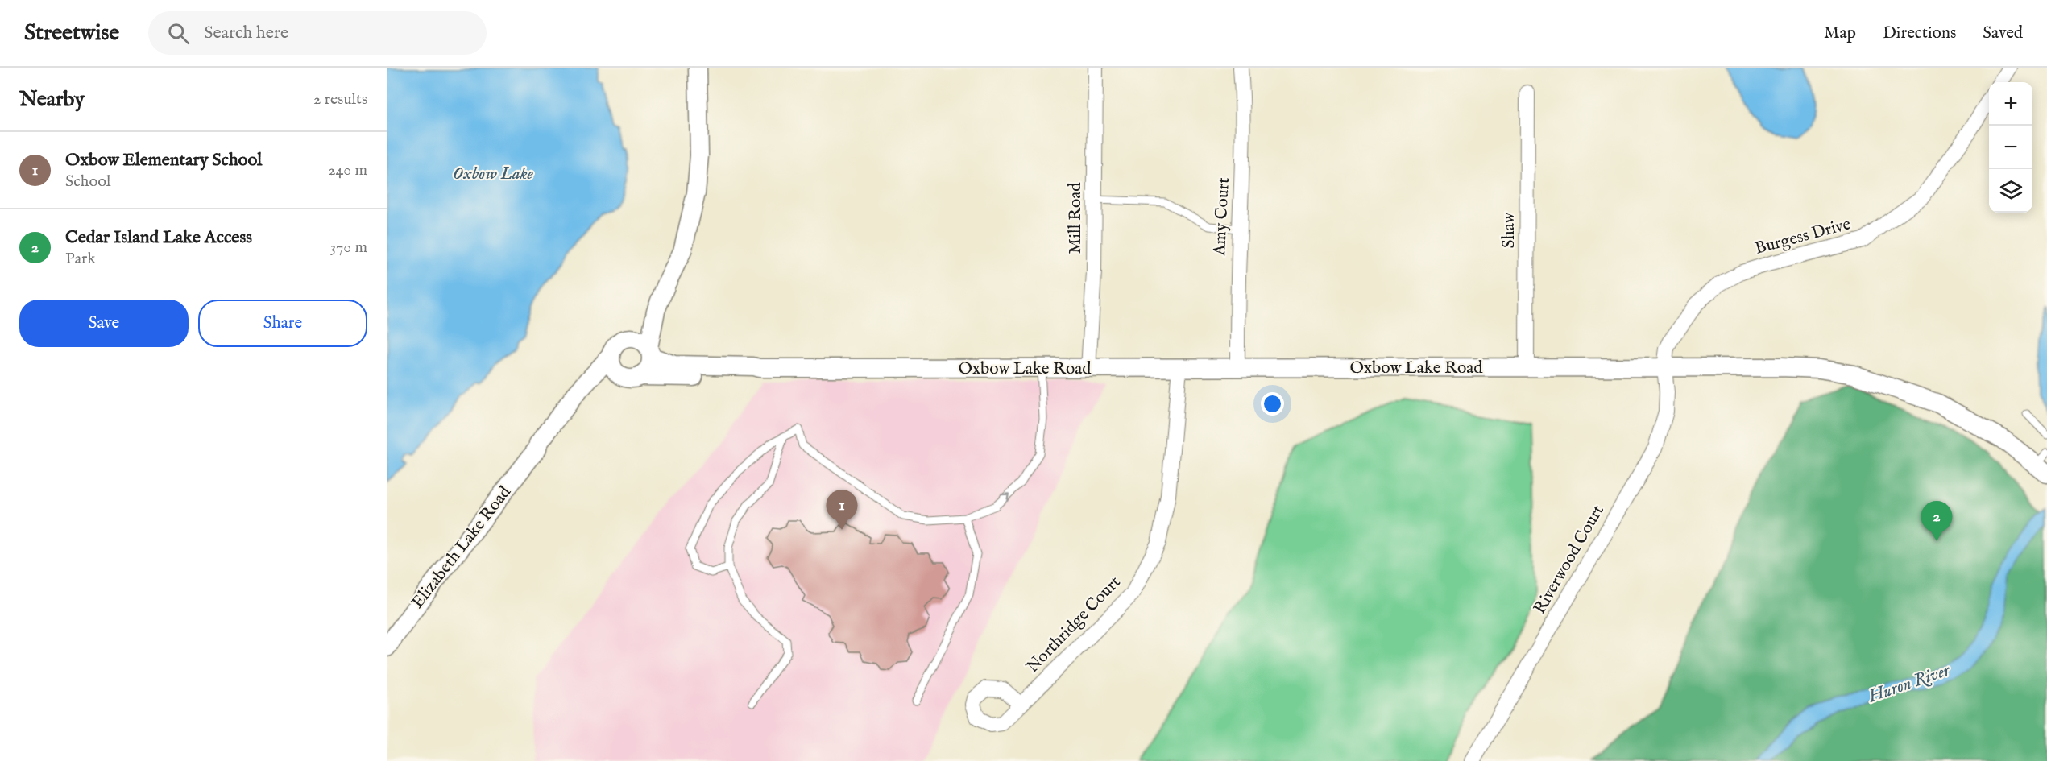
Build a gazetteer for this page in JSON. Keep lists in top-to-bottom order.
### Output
{
  "streets": {
    "street": [
      "Amy Court",
      "Mill Road",
      "Shaw",
      "Burgess Drive",
      "Oxbow Lake Road",
      "Elizabeth Lake Road",
      "Riverwood Court",
      "Northridge Court"
    ]
  },
  "crossings": [
    ["Amy Court", "Oxbow Lake Road"],
    ["Mill Road", "Oxbow Lake Road"],
    ["Shaw", "Oxbow Lake Road"],
    ["Burgess Drive", "Oxbow Lake Road"],
    ["Burgess Drive", "Riverwood Court"],
    ["Oxbow Lake Road", "Elizabeth Lake Road"],
    ["Oxbow Lake Road", "Riverwood Court"],
    ["Oxbow Lake Road", "Northridge Court"]
  ],
  "water": ["Oxbow Lake", "Huron River"],
  "page": {
    "header": "Streetwise",
    "search": "Search here",
    "nav": ["Map", "Directions", "Saved"],
    "heading": ["Nearby", "2 results"],
    "map_buttons": ["+", "−"],
    "list": [
      {
        "mark": "1",
        "name": "Oxbow Elementary School",
        "note": "School",
        "value": "240 m"
      },
      {
        "mark": "2",
        "name": "Cedar Island Lake Access",
        "note": "Park",
        "value": "370 m"
      }
    ],
    "buttons": ["Save", "Share"],
    "pins": ["1", "2"]
  }
}
